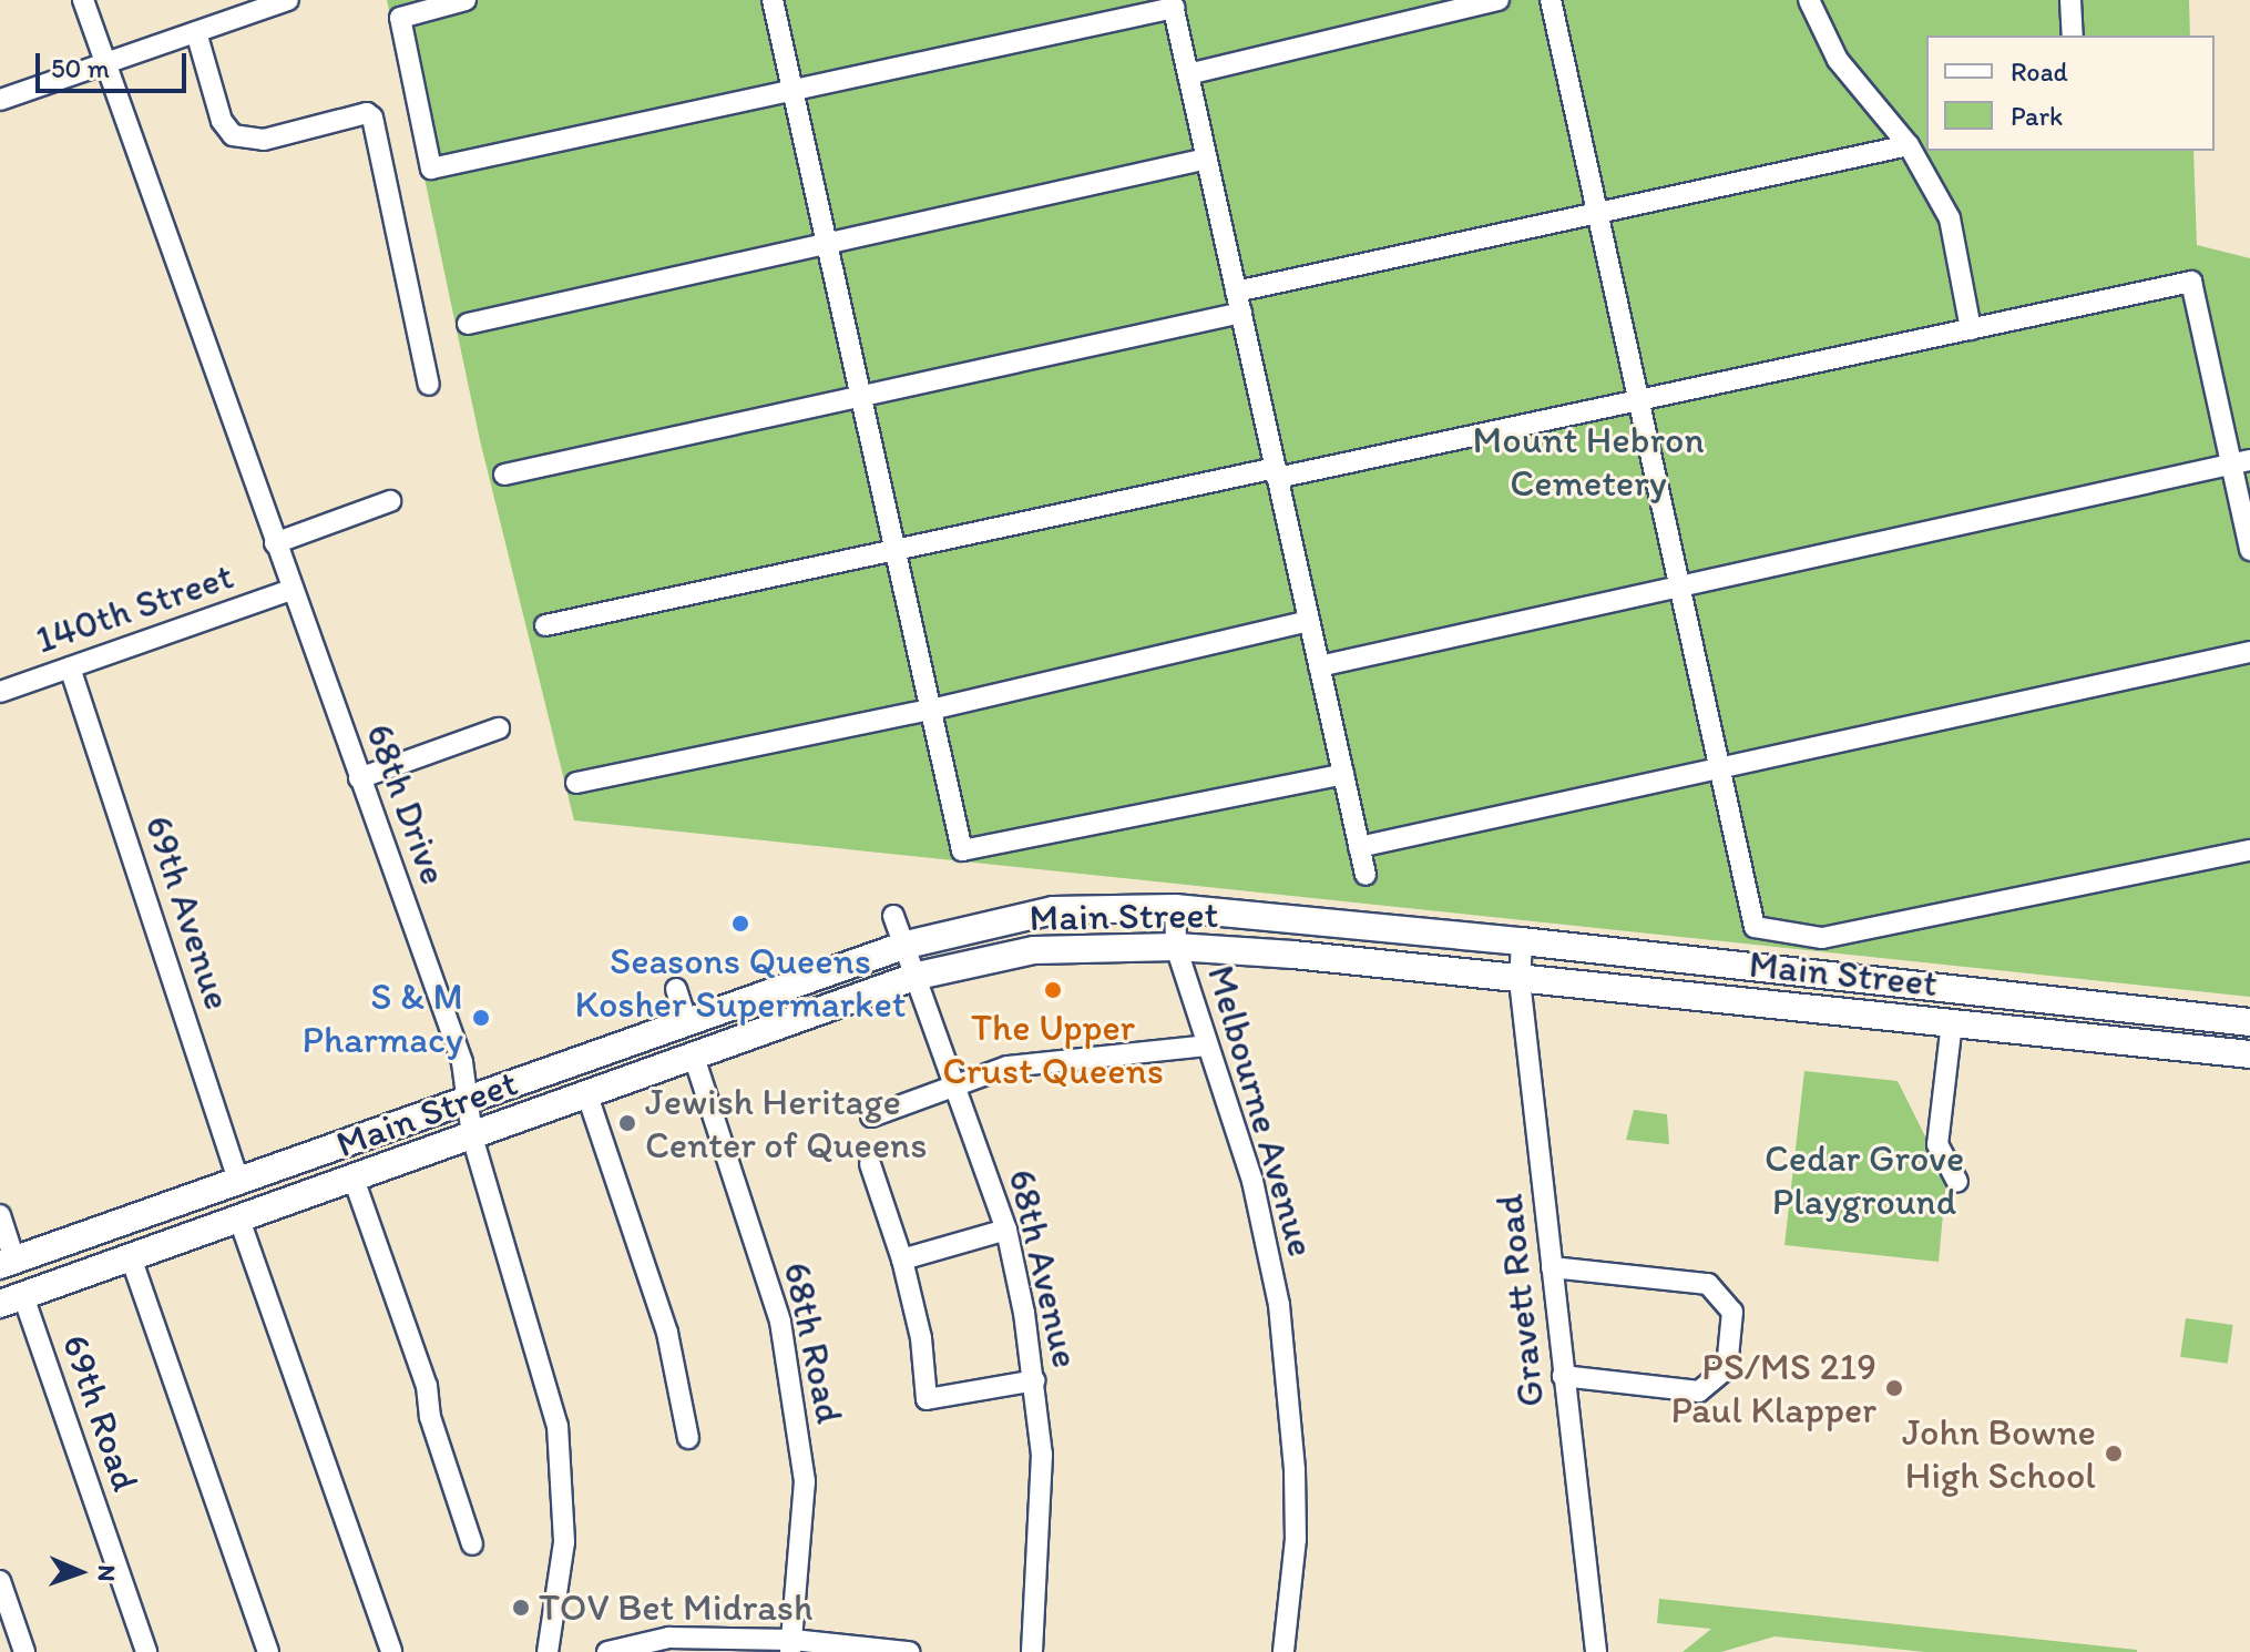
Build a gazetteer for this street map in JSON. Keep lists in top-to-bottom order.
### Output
{
  "streets": {
    "main road": ["Main Street"],
    "street": [
      "140th Street",
      "68th Drive",
      "69th Avenue",
      "Melbourne Avenue",
      "68th Avenue",
      "Gravett Road",
      "68th Road",
      "69th Road"
    ]
  },
  "crossings": [
    ["140th Street", "68th Drive"],
    ["140th Street", "69th Avenue"],
    ["68th Drive", "Main Street"],
    ["69th Avenue", "Main Street"],
    ["Main Street", "Melbourne Avenue"],
    ["Main Street", "68th Avenue"],
    ["Main Street", "Gravett Road"],
    ["Main Street", "68th Road"],
    ["Main Street", "69th Road"]
  ],
  "parks": ["Mount Hebron Cemetery", "Cedar Grove Playground"],
  "places": [
    "Seasons Queens Kosher Supermarket",
    "The Upper Crust Queens",
    "S & M Pharmacy",
    "Jewish Heritage Center of Queens",
    "PS/MS 219 Paul Klapper",
    "John Bowne High School",
    "TOV Bet Midrash"
  ],
  "legend": ["Road", "Park"],
  "scale_bar": "50 m",
  "north": "right"
}
